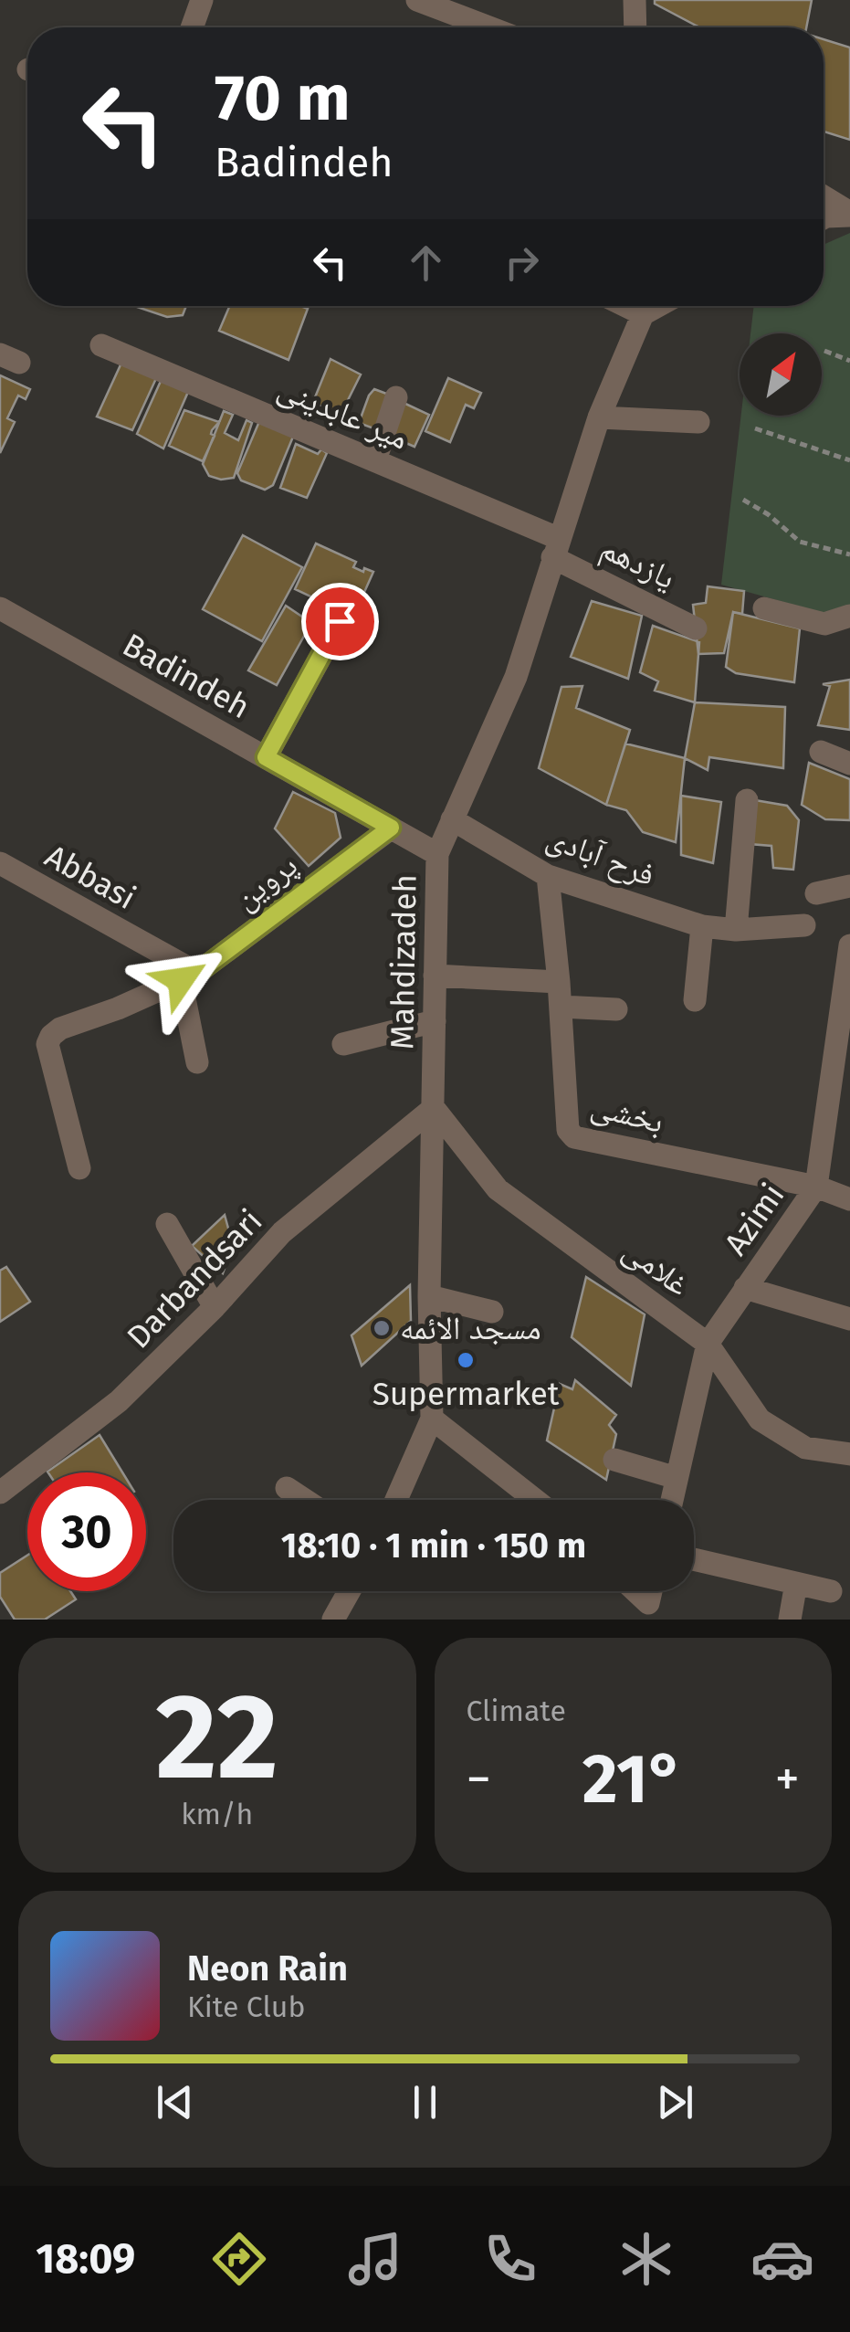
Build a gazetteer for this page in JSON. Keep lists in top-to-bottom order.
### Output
{
  "streets": {
    "street": [
      "میر عابدینی",
      "یازدهم",
      "Badindeh",
      "فرح آبادی",
      "Abbasi",
      "پروین",
      "Mahdizadeh",
      "بخشی",
      "Azimi",
      "غلامی",
      "Darbandsari"
    ]
  },
  "crossings": [
    ["میر عابدینی", "یازدهم"],
    ["میر عابدینی", "Mahdizadeh"],
    ["یازدهم", "Mahdizadeh"],
    ["Badindeh", "پروین"],
    ["Badindeh", "Mahdizadeh"],
    ["فرح آبادی", "Mahdizadeh"],
    ["فرح آبادی", "بخشی"],
    ["Abbasi", "پروین"],
    ["Mahdizadeh", "غلامی"],
    ["Mahdizadeh", "Darbandsari"],
    ["بخشی", "Azimi"],
    ["Azimi", "غلامی"],
    ["غلامی", "Darbandsari"]
  ],
  "places": ["مسجد الائمه", "Supermarket"],
  "north": "top right",
  "page": {
    "turn": ["70 m", "Badindeh"],
    "limit": "30",
    "trip": "18:10 · 1 min · 150 m",
    "tile": [
      ["22", "km/h"],
      "Climate"
    ],
    "heat": ["−", "21°", "+"],
    "song": ["Neon Rain", "Kite Club"],
    "tabs": "18:09"
  }
}
